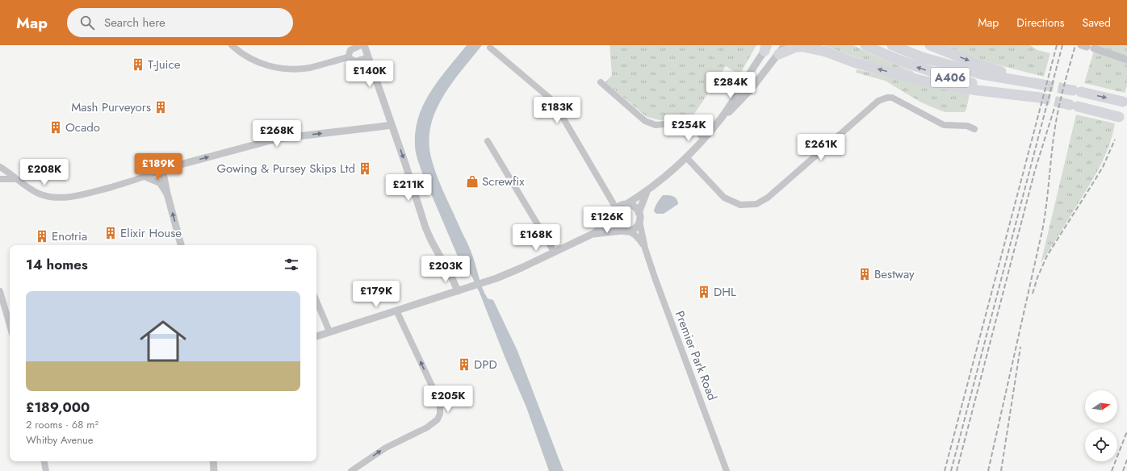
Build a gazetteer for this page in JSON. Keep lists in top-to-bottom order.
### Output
{
  "streets": {
    "highway": ["A406"],
    "street": ["Premier Park Road"]
  },
  "places": {
    "building": [
      "T-Juice",
      "Mash Purveyors",
      "Ocado",
      "Gowing & Pursey Skips Ltd",
      "Elixir House",
      "Enotria",
      "Bestway",
      "DHL",
      "DPD"
    ],
    "shop": ["Screwfix"]
  },
  "north": "right",
  "page": {
    "header": "Map",
    "search": "Search here",
    "nav": ["Map", "Directions", "Saved"],
    "price": [
      "£140K",
      "£284K",
      "£183K",
      "£254K",
      "£268K",
      "£261K",
      "£189K",
      "£208K",
      "£211K",
      "£126K",
      "£168K",
      "£203K",
      "£179K",
      "£205K"
    ],
    "heading": "14 homes",
    "list": [
      {
        "name": "£189,000",
        "note": "2 rooms · 68 m² · Whitby Avenue"
      }
    ]
  }
}
